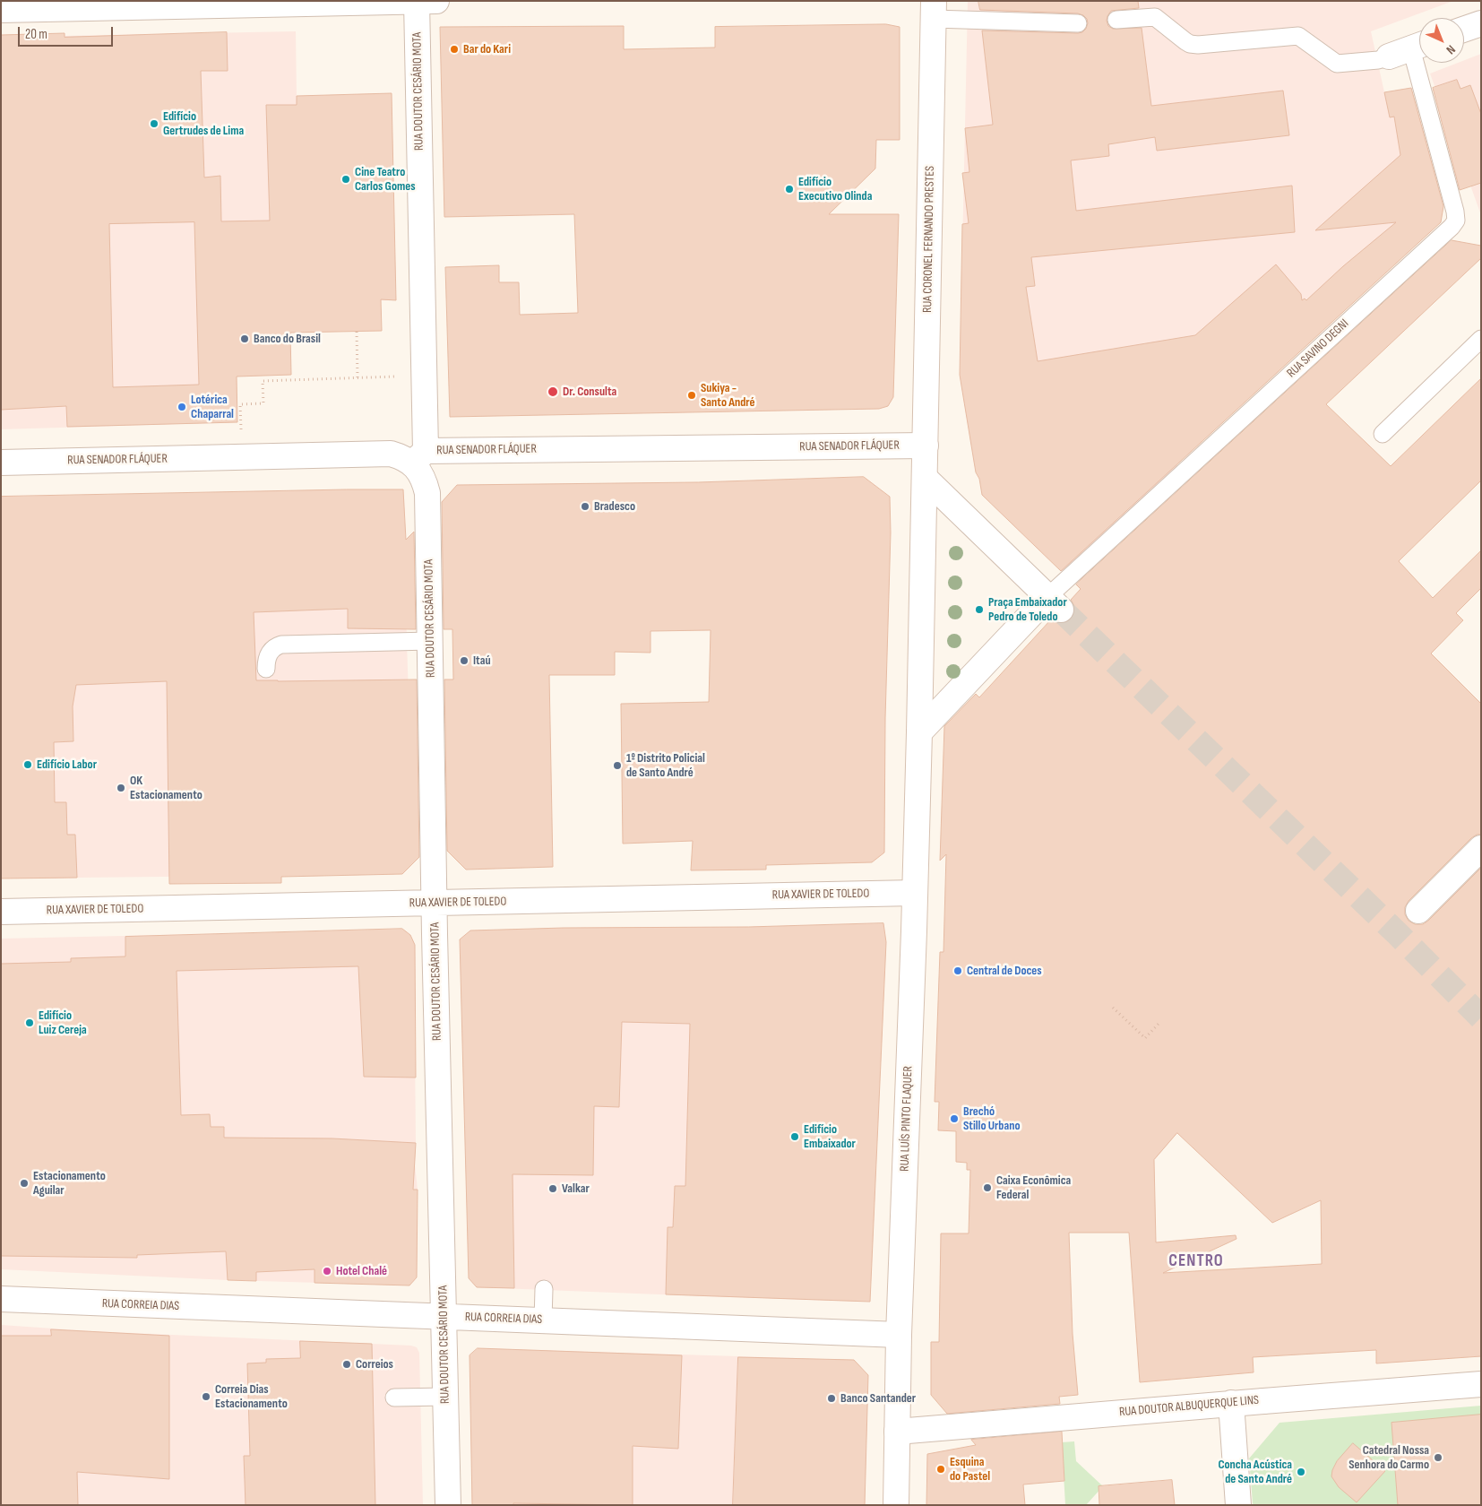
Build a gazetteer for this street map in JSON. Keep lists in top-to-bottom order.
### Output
{
  "streets": {
    "street": [
      "RUA DOUTOR CESÁRIO MOTA",
      "RUA CORONEL FERNANDO PRESTES",
      "RUA SENADOR FLÁQUER",
      "RUA XAVIER DE TOLEDO",
      "RUA LUÍS PINTO FLAQUER",
      "RUA CORREIA DIAS",
      "RUA DOUTOR ALBUQUERQUE LINS"
    ],
    "lane": ["RUA SAVINO DEGNI"]
  },
  "crossings": [
    ["RUA DOUTOR CESÁRIO MOTA", "RUA SENADOR FLÁQUER"],
    ["RUA DOUTOR CESÁRIO MOTA", "RUA XAVIER DE TOLEDO"],
    ["RUA DOUTOR CESÁRIO MOTA", "RUA CORREIA DIAS"],
    ["RUA CORONEL FERNANDO PRESTES", "RUA SENADOR FLÁQUER"],
    ["RUA XAVIER DE TOLEDO", "RUA LUÍS PINTO FLAQUER"],
    ["RUA LUÍS PINTO FLAQUER", "RUA CORREIA DIAS"],
    ["RUA LUÍS PINTO FLAQUER", "RUA DOUTOR ALBUQUERQUE LINS"]
  ],
  "districts": ["CENTRO"],
  "places": [
    "Bar do Kari",
    "Edifício Gertrudes de Lima",
    "Cine Teatro Carlos Gomes",
    "Edifício Executivo Olinda",
    "Banco do Brasil",
    "Dr. Consulta",
    "Sukiya - Santo André",
    "Lotérica Chaparral",
    "Bradesco",
    "Praça Embaixador Pedro de Toledo",
    "Itaú",
    "Edifício Labor",
    "1º Distrito Policial de Santo André",
    "OK Estacionamento",
    "Central de Doces",
    "Edifício Luiz Cereja",
    "Brechó Stillo Urbano",
    "Edifício Embaixador",
    "Estacionamento Aguilar",
    "Caixa Econômica Federal",
    "Valkar",
    "Hotel Chalé",
    "Correios",
    "Correia Dias Estacionamento",
    "Banco Santander",
    "Catedral Nossa Senhora do Carmo",
    "Esquina do Pastel",
    "Concha Acústica de Santo André"
  ],
  "scale_bar": "20 m",
  "north": "bottom right"
}
